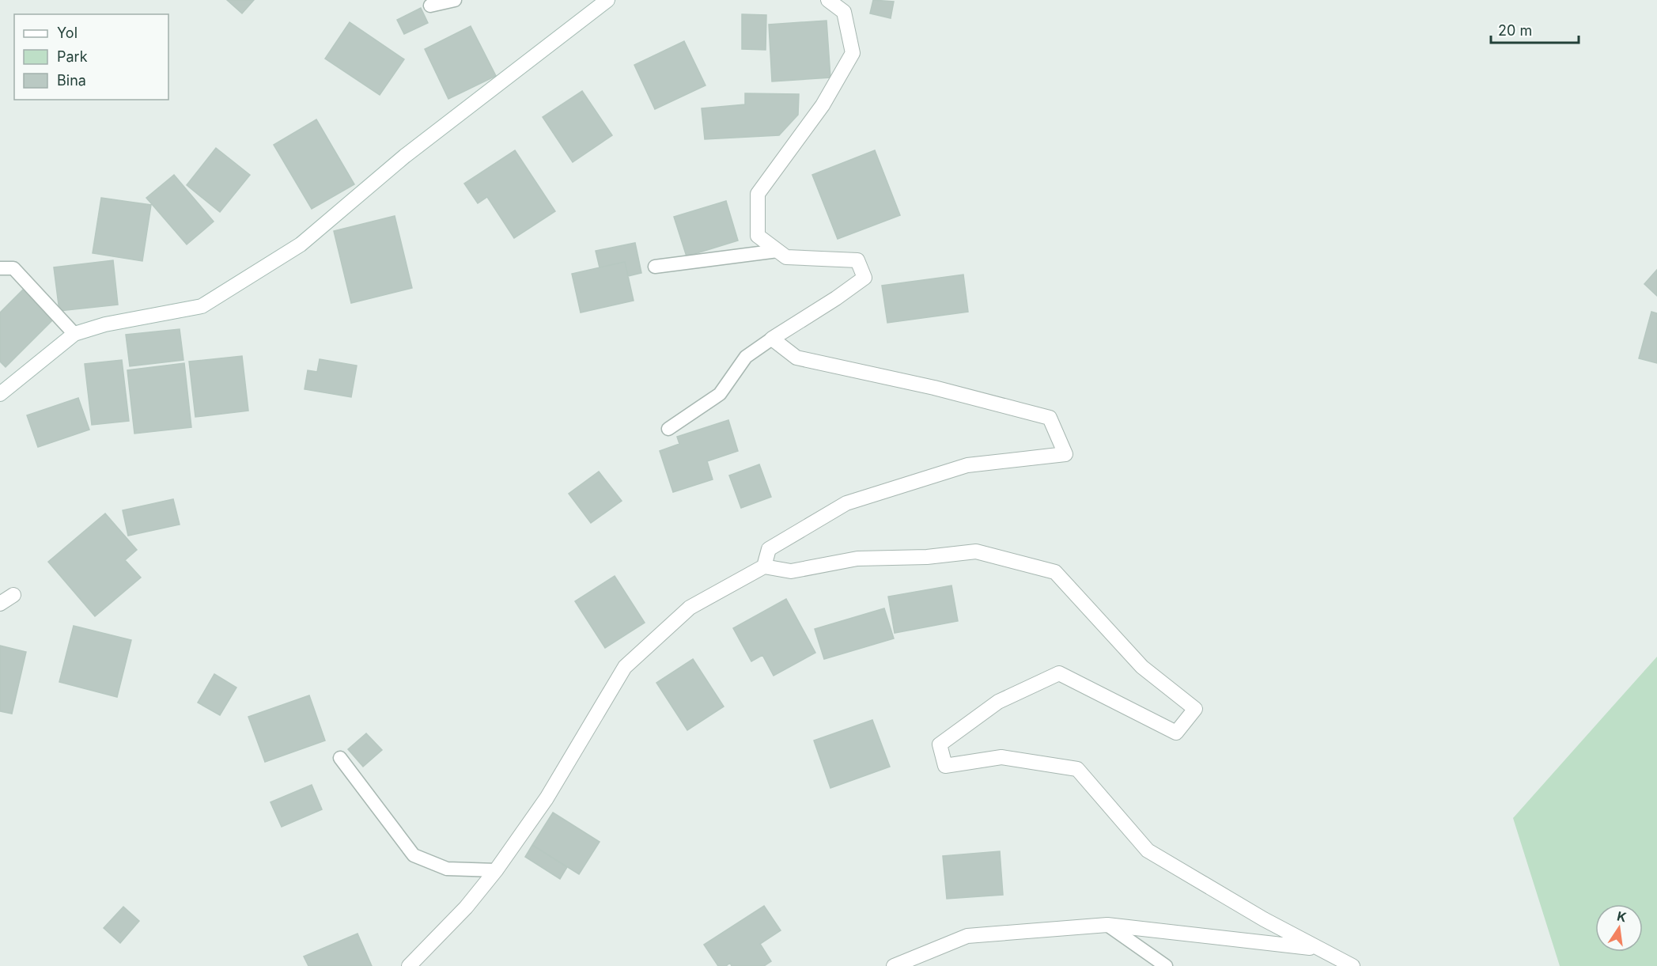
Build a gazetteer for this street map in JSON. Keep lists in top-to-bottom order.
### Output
{
  "legend": ["Yol", "Park", "Bina"],
  "scale_bar": "20 m",
  "north": "top"
}
